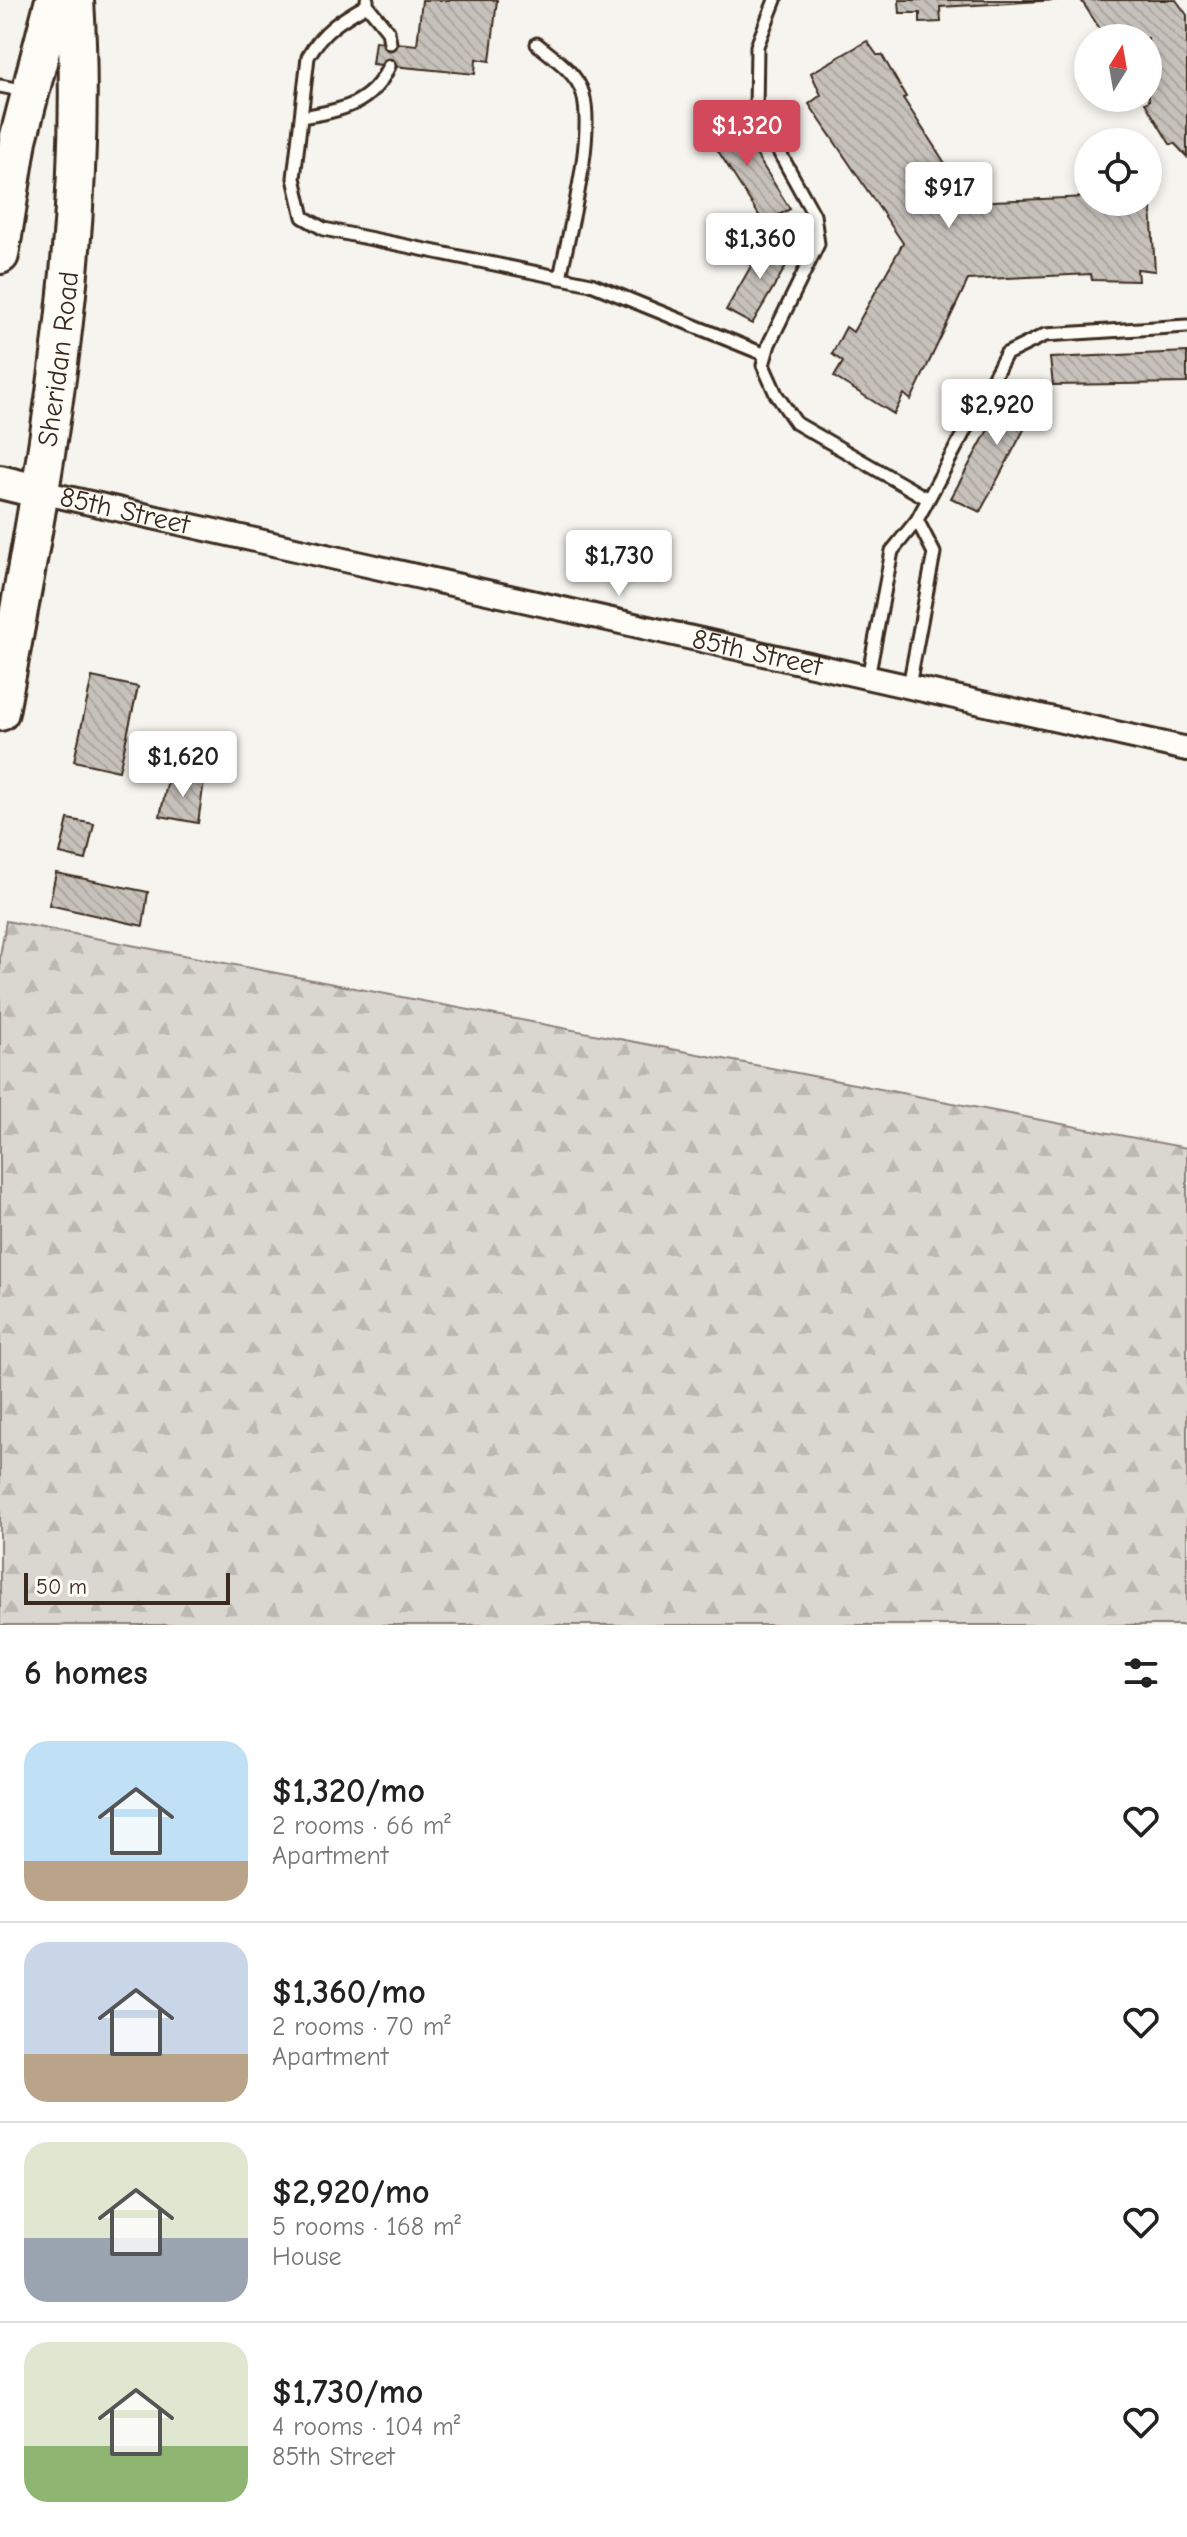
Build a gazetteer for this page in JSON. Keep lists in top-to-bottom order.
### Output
{
  "streets": {
    "main road": ["Sheridan Road"],
    "street": ["85th Street"]
  },
  "crossings": [
    ["Sheridan Road", "85th Street"]
  ],
  "scale_bar": "50 m",
  "north": "top",
  "page": {
    "price": [
      "$1,320",
      "$917",
      "$1,360",
      "$2,920",
      "$1,730",
      "$1,620"
    ],
    "scale": "50 m",
    "heading": "6 homes",
    "list": [
      {
        "name": "$1,320/mo",
        "note": "2 rooms · 66 m² · Apartment"
      },
      {
        "name": "$1,360/mo",
        "note": "2 rooms · 70 m² · Apartment"
      },
      {
        "name": "$2,920/mo",
        "note": "5 rooms · 168 m² · House"
      },
      {
        "name": "$1,730/mo",
        "note": "4 rooms · 104 m² · 85th Street"
      }
    ]
  }
}
